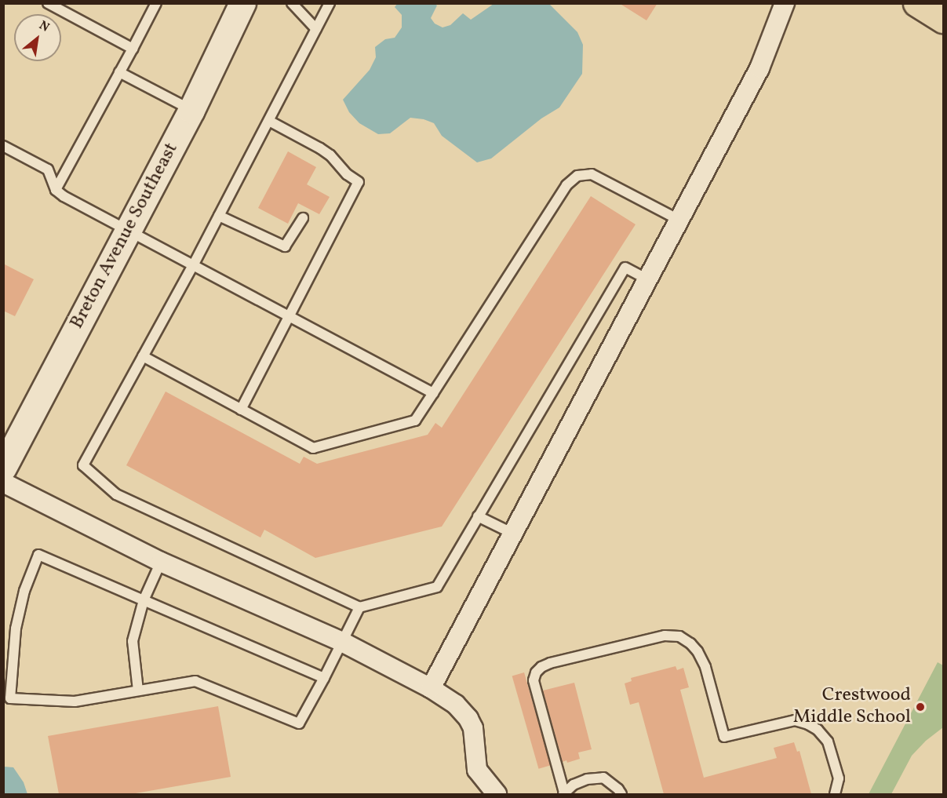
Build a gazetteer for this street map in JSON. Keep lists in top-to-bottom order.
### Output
{
  "streets": {
    "main road": ["Breton Avenue Southeast"]
  },
  "places": ["Crestwood Middle School"],
  "north": "top right"
}
